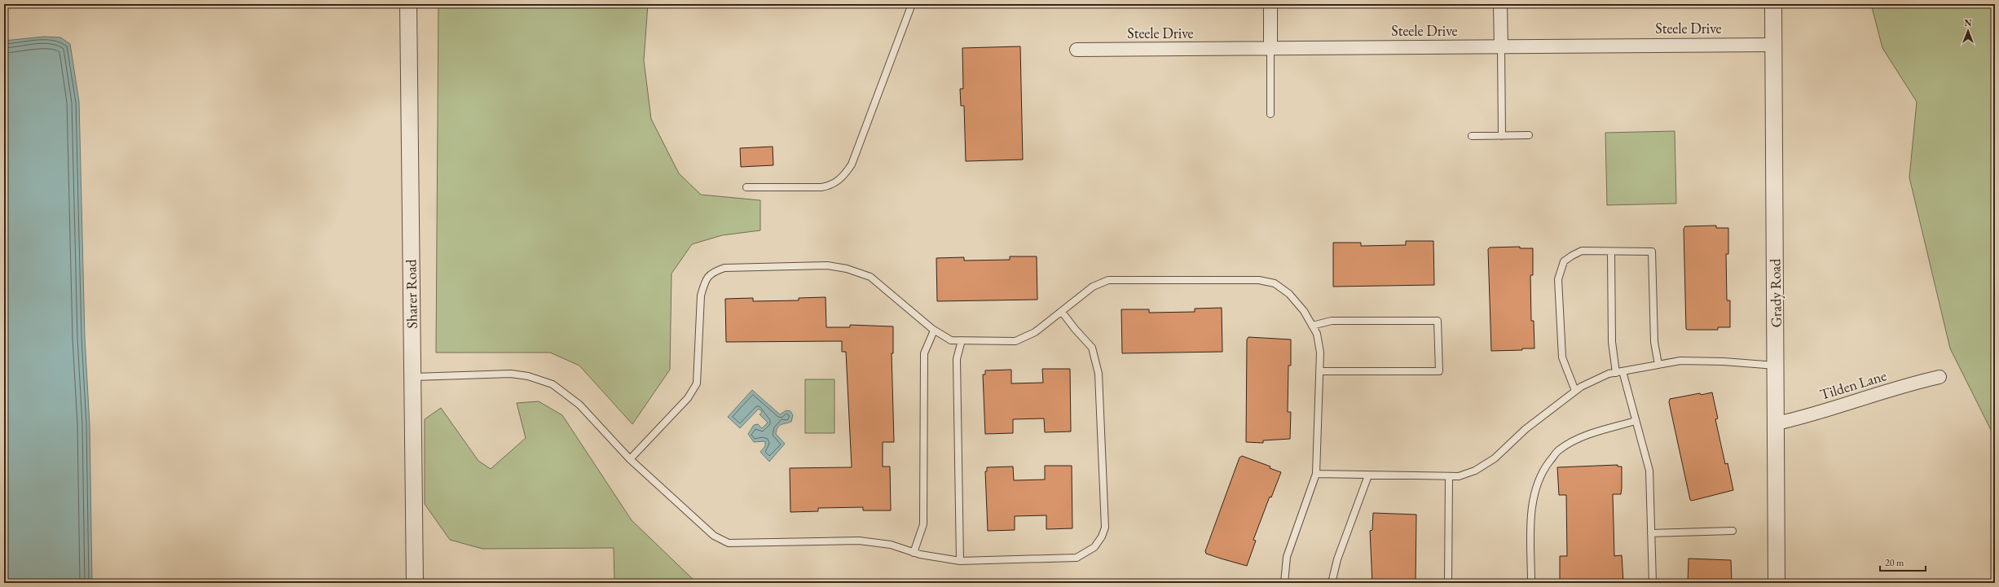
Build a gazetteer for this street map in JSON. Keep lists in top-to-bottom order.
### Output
{
  "streets": {
    "street": [
      "Steele Drive",
      "Grady Road",
      "Sharer Road",
      "Tilden Lane"
    ]
  },
  "crossings": [
    ["Steele Drive", "Grady Road"],
    ["Grady Road", "Tilden Lane"]
  ],
  "scale_bar": "20 m",
  "north": "top"
}
